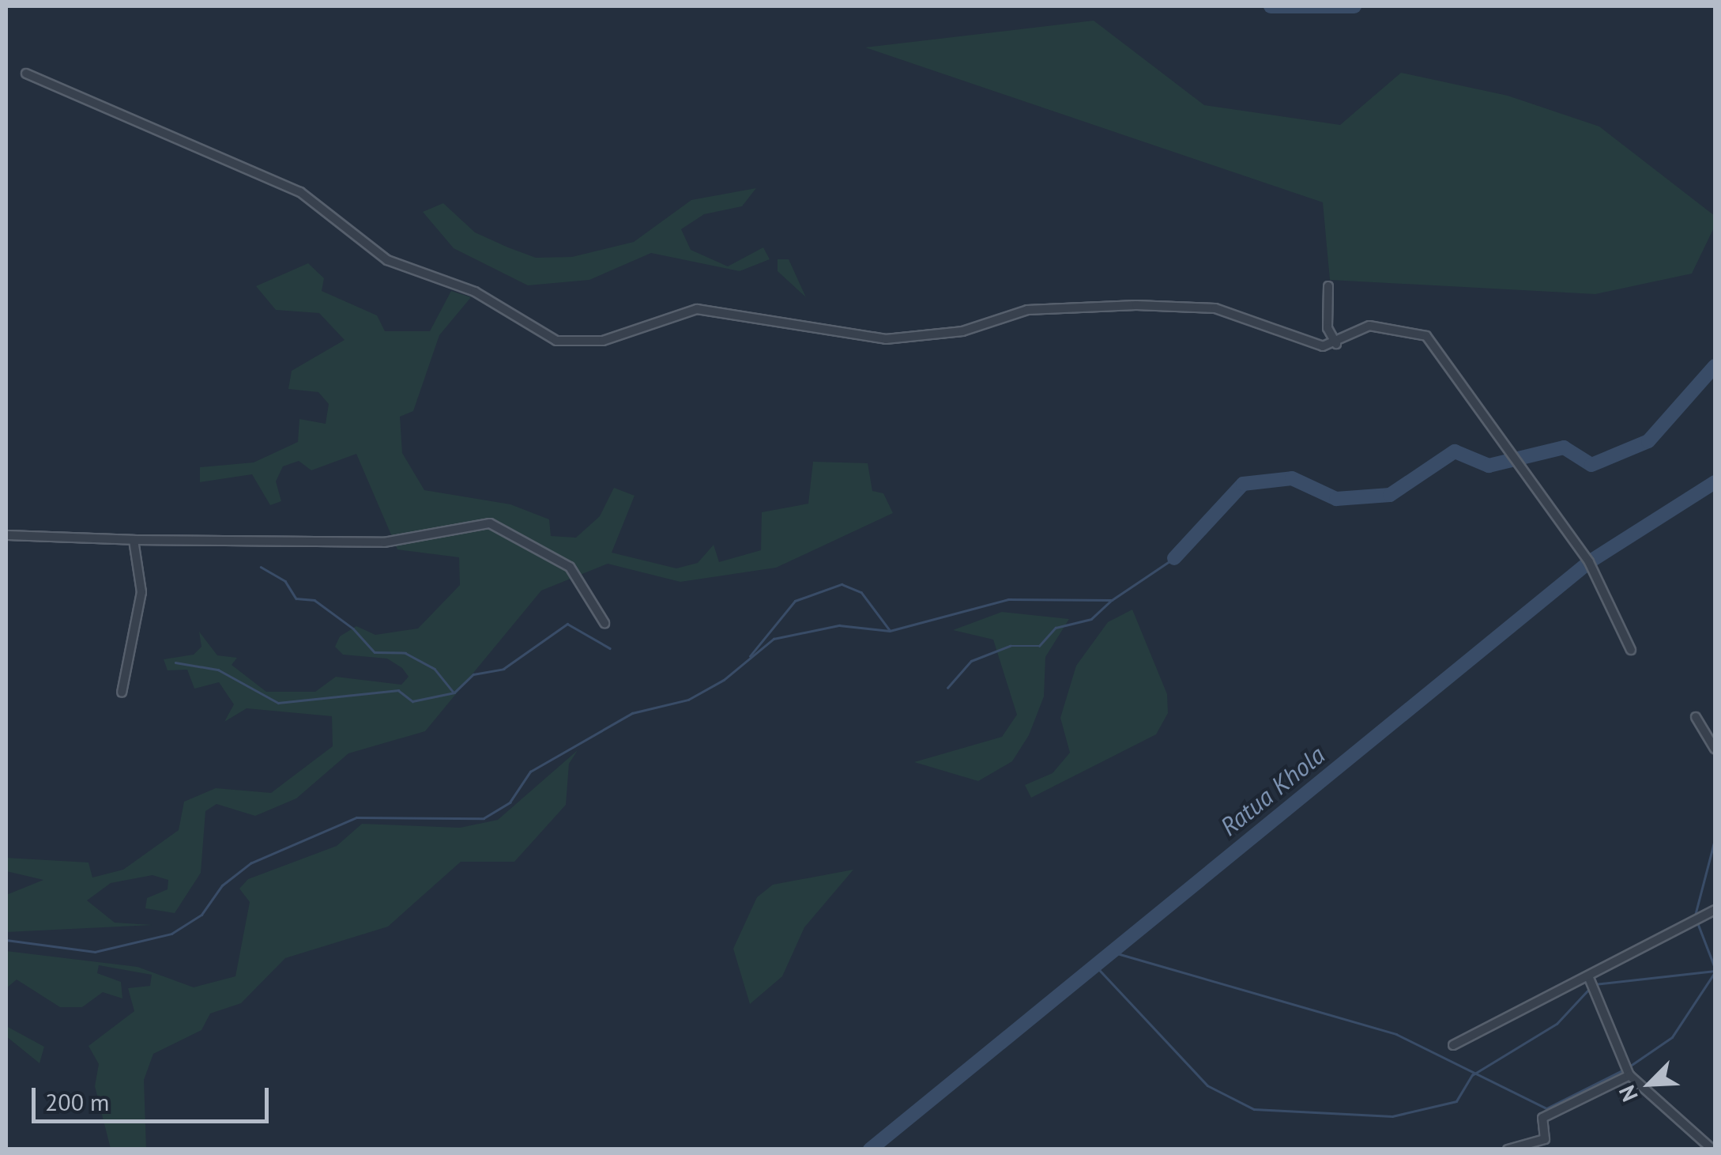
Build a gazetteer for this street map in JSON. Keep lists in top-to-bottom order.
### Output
{
  "water": ["Ratua Khola"],
  "scale_bar": "200 m",
  "north": "bottom left"
}
